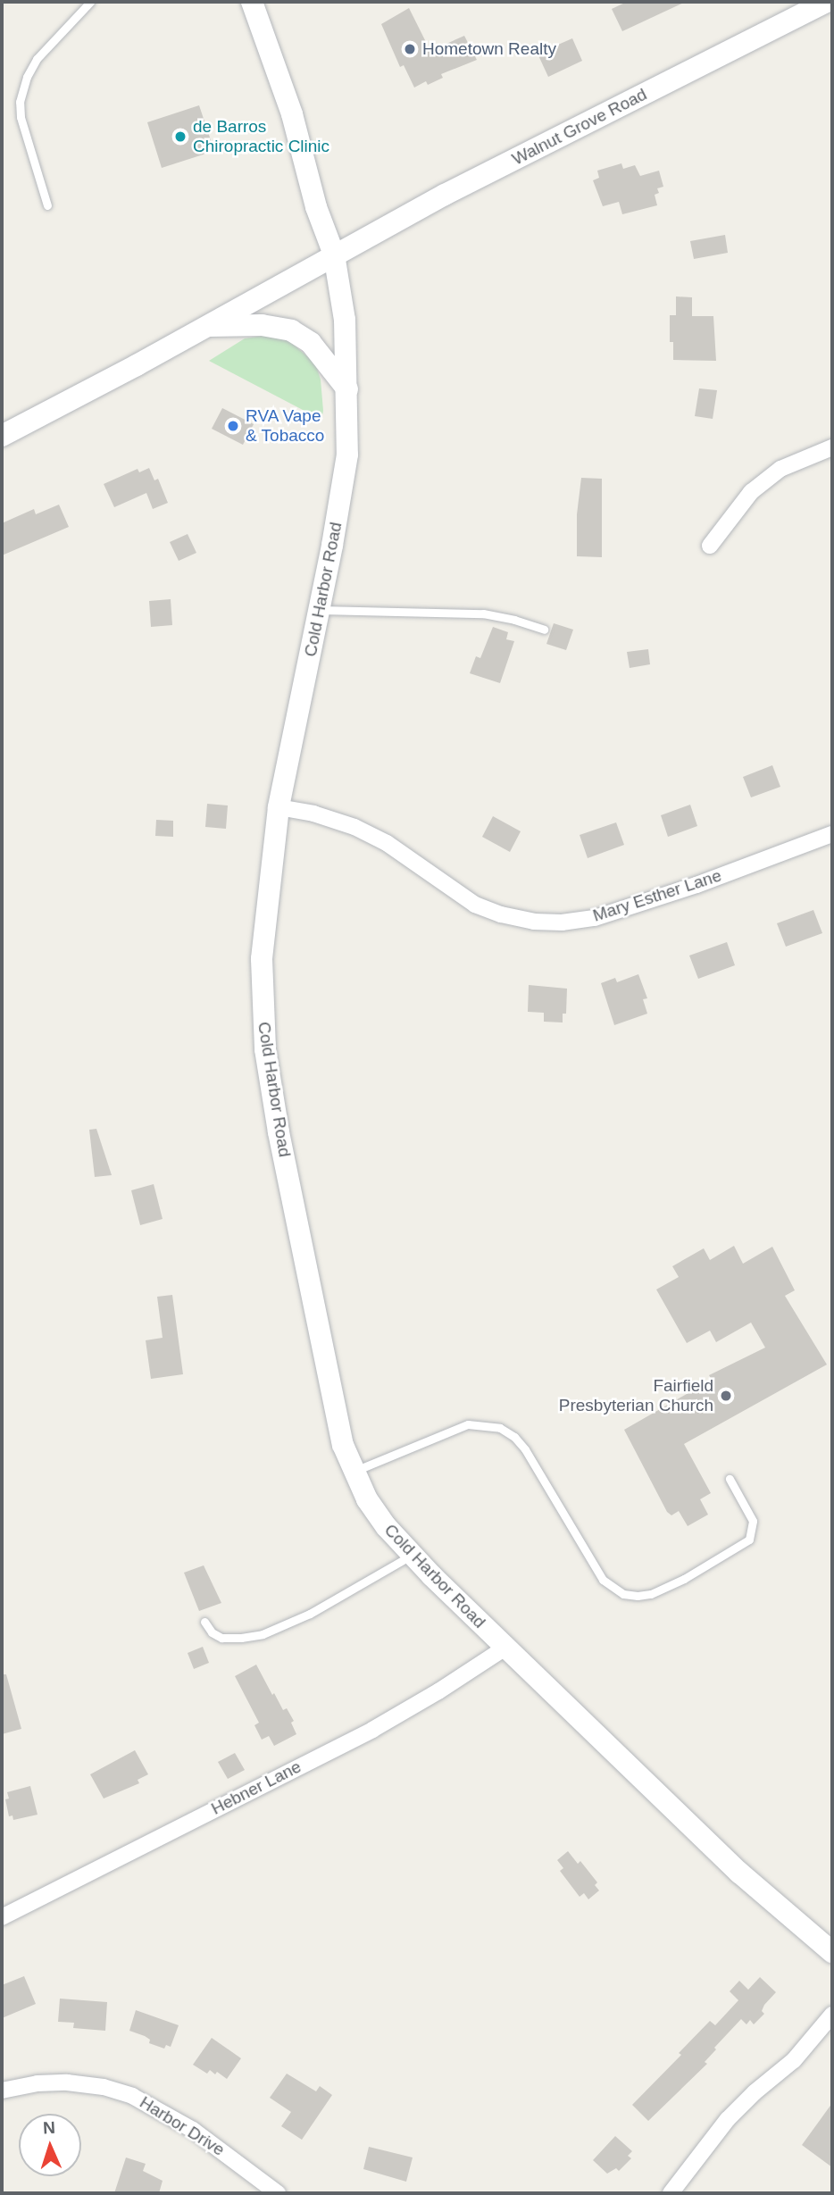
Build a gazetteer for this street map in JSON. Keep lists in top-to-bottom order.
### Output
{
  "streets": {
    "main road": ["Walnut Grove Road", "Cold Harbor Road"],
    "street": ["Mary Esther Lane", "Hebner Lane", "Harbor Drive"]
  },
  "crossings": [
    ["Walnut Grove Road", "Cold Harbor Road"],
    ["Cold Harbor Road", "Mary Esther Lane"],
    ["Cold Harbor Road", "Hebner Lane"]
  ],
  "places": [
    "Hometown Realty",
    "de Barros Chiropractic Clinic",
    "RVA Vape & Tobacco",
    "Fairfield Presbyterian Church"
  ],
  "north": "top"
}
